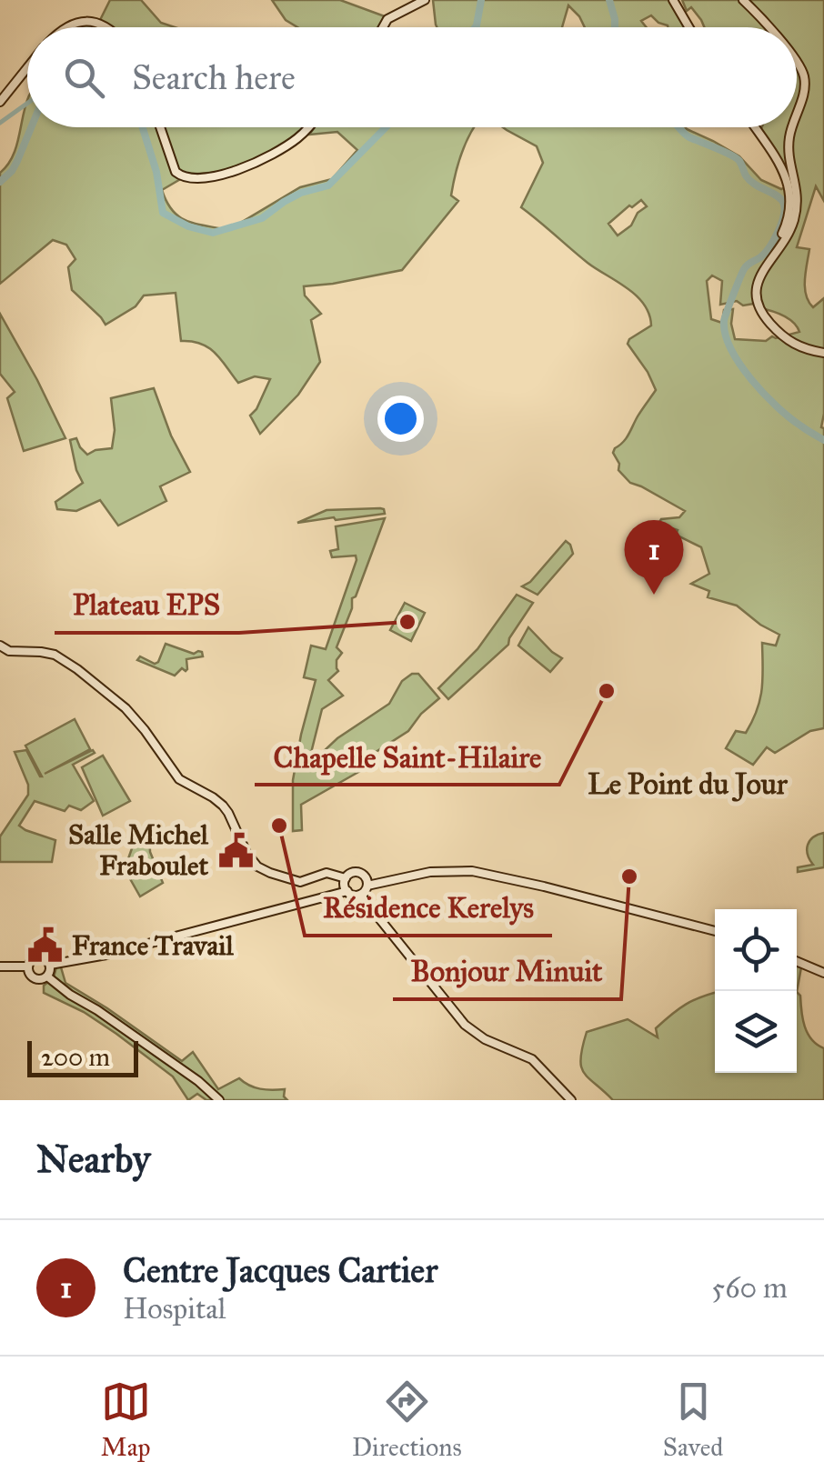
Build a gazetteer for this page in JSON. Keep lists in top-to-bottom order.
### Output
{
  "districts": ["Le Point du Jour"],
  "places": {
    "other": [
      "Plateau EPS",
      "Chapelle Saint-Hilaire",
      "Résidence Kerelys",
      "Bonjour Minuit"
    ],
    "public building": ["Salle Michel Fraboulet", "France Travail"]
  },
  "scale_bar": "200 m",
  "page": {
    "search": "Search here",
    "pins": "1",
    "scale": "200 m",
    "heading": "Nearby",
    "list": [
      {
        "mark": "1",
        "name": "Centre Jacques Cartier",
        "note": "Hospital",
        "value": "560 m"
      }
    ],
    "nav": ["Map", "Directions", "Saved"]
  }
}
